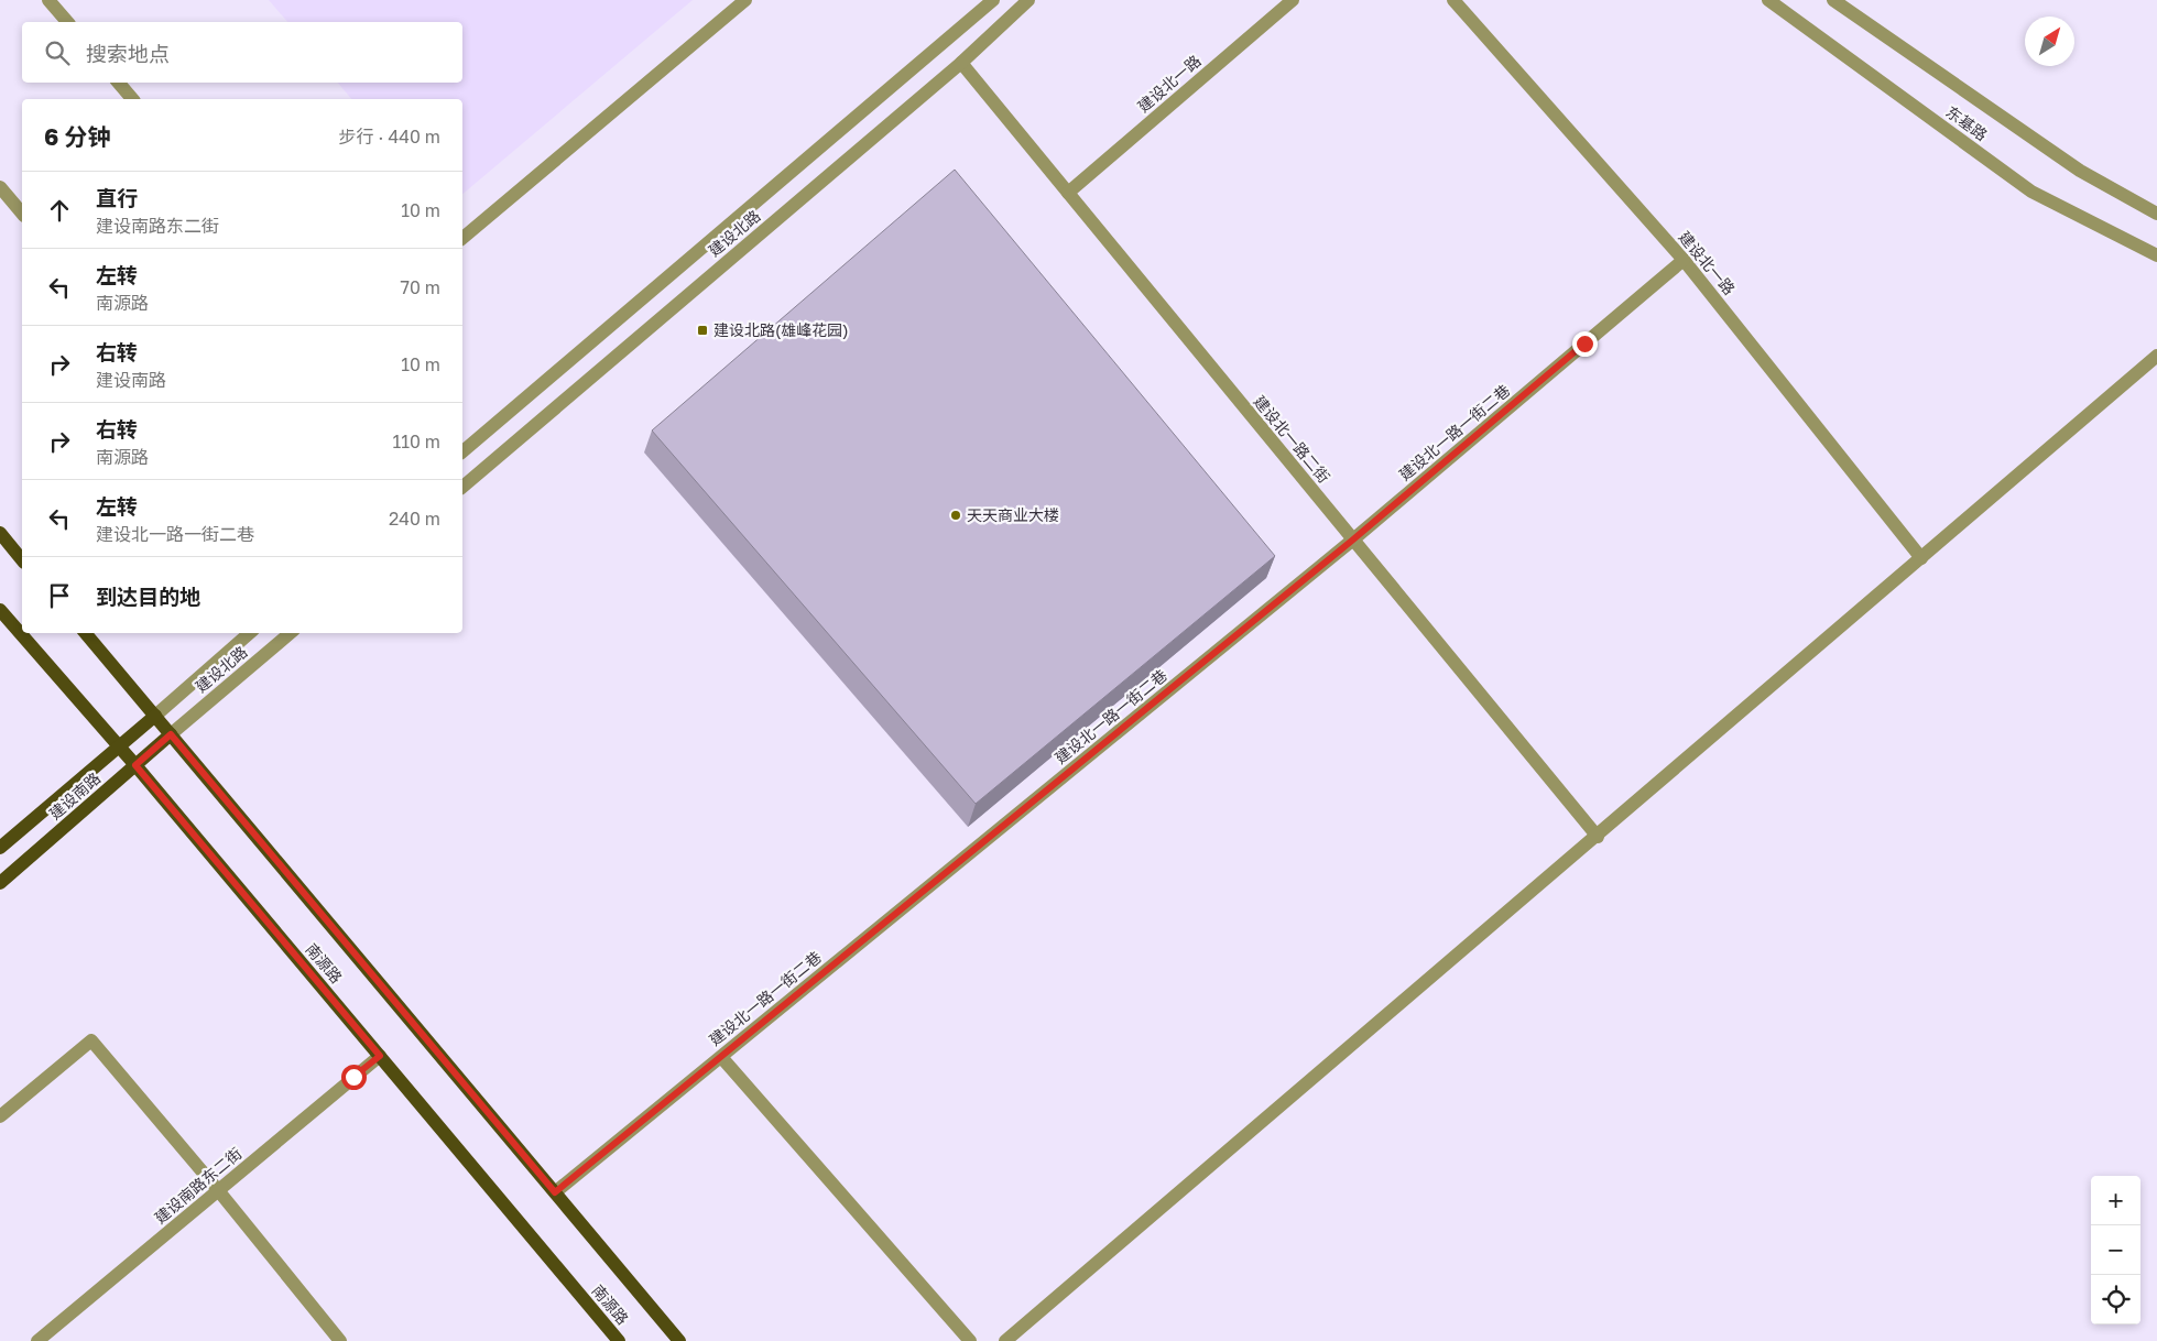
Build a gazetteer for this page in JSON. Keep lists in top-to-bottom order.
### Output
{
  "streets": {
    "main road": ["建设南路", "南源路"],
    "street": [
      "建设北一路",
      "东基路",
      "建设北路",
      "建设北一路一街二巷",
      "建设北一路二街",
      "建设南路东二街"
    ]
  },
  "crossings": [
    ["建设北一路", "建设北一路一街二巷"],
    ["建设北一路", "建设北一路二街"],
    ["建设北路", "建设北一路二街"],
    ["建设北路", "建设南路"],
    ["建设北路", "南源路"],
    ["建设北一路一街二巷", "建设北一路二街"],
    ["建设北一路一街二巷", "南源路"],
    ["建设南路", "南源路"],
    ["南源路", "建设南路东二街"]
  ],
  "places": {
    "transit": ["建设北路(雄峰花园)"],
    "other": ["天天商业大楼"]
  },
  "north": "top right",
  "page": {
    "search": "搜索地点",
    "heading": ["6 分钟", "步行 · 440 m"],
    "list": [
      ["直行", "建设南路东二街", "10 m"],
      ["左转", "南源路", "70 m"],
      ["右转", "建设南路", "10 m"],
      ["右转", "南源路", "110 m"],
      ["左转", "建设北一路一街二巷", "240 m"],
      "到达目的地"
    ],
    "map_buttons": ["+", "−"]
  }
}
